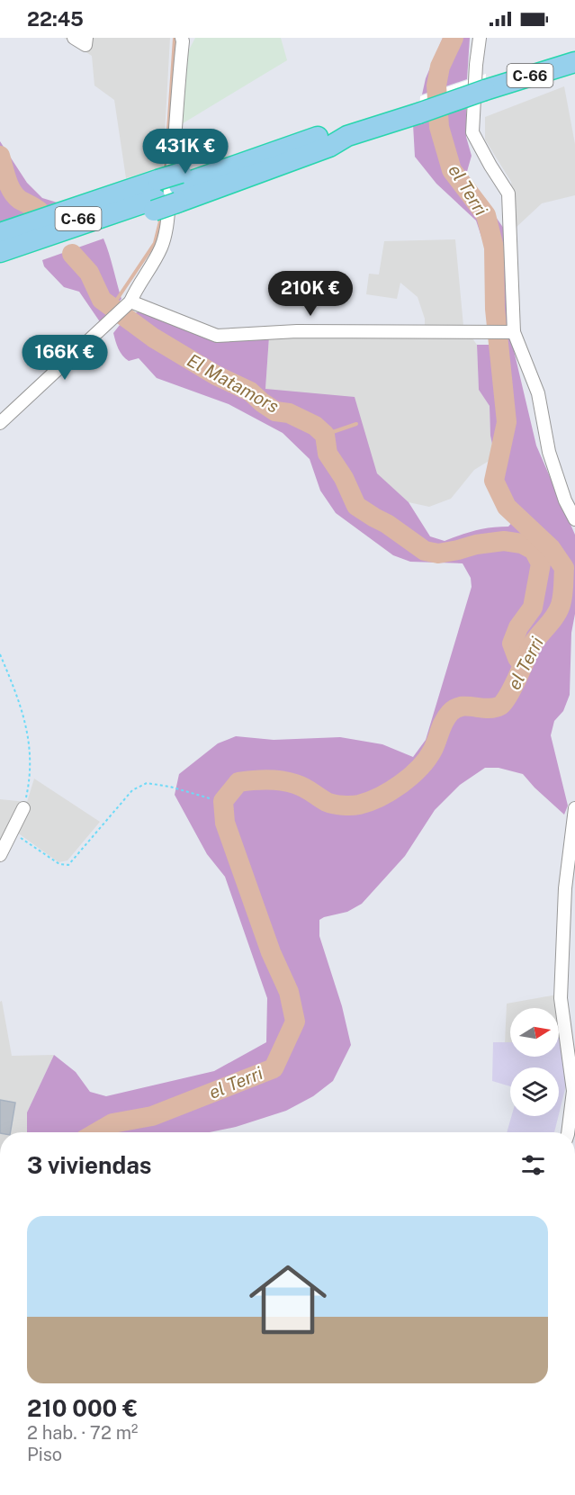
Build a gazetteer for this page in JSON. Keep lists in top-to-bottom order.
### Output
{
  "streets": {
    "highway": ["C-66"]
  },
  "water": ["el Terri", "El Matamors"],
  "north": "right",
  "page": {
    "status": "22:45",
    "price": ["431K €", "210K €", "166K €"],
    "heading": "3 viviendas",
    "list": [
      {
        "name": "210 000 €",
        "note": "2 hab. · 72 m² · Piso"
      }
    ]
  }
}
